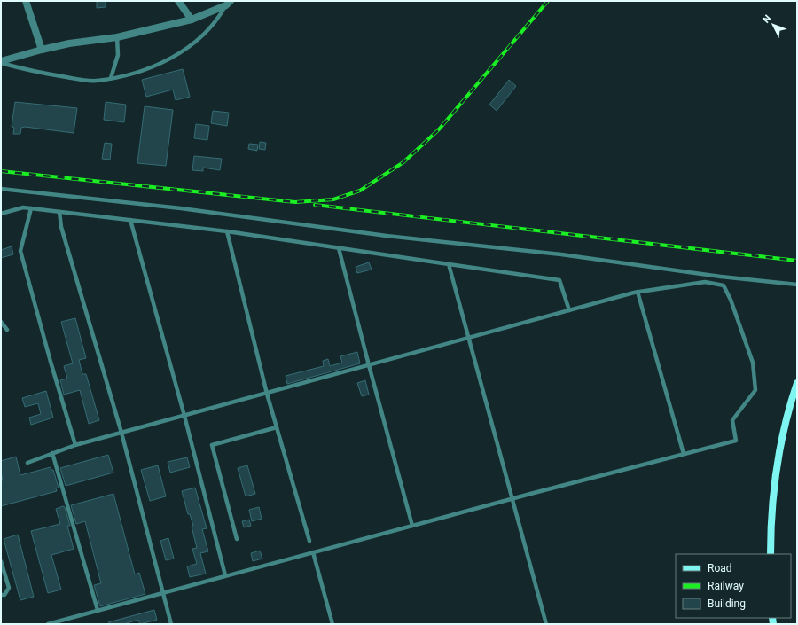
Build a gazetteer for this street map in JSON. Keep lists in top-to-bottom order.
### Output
{
  "legend": ["Road", "Railway", "Building"],
  "north": "top left"
}
